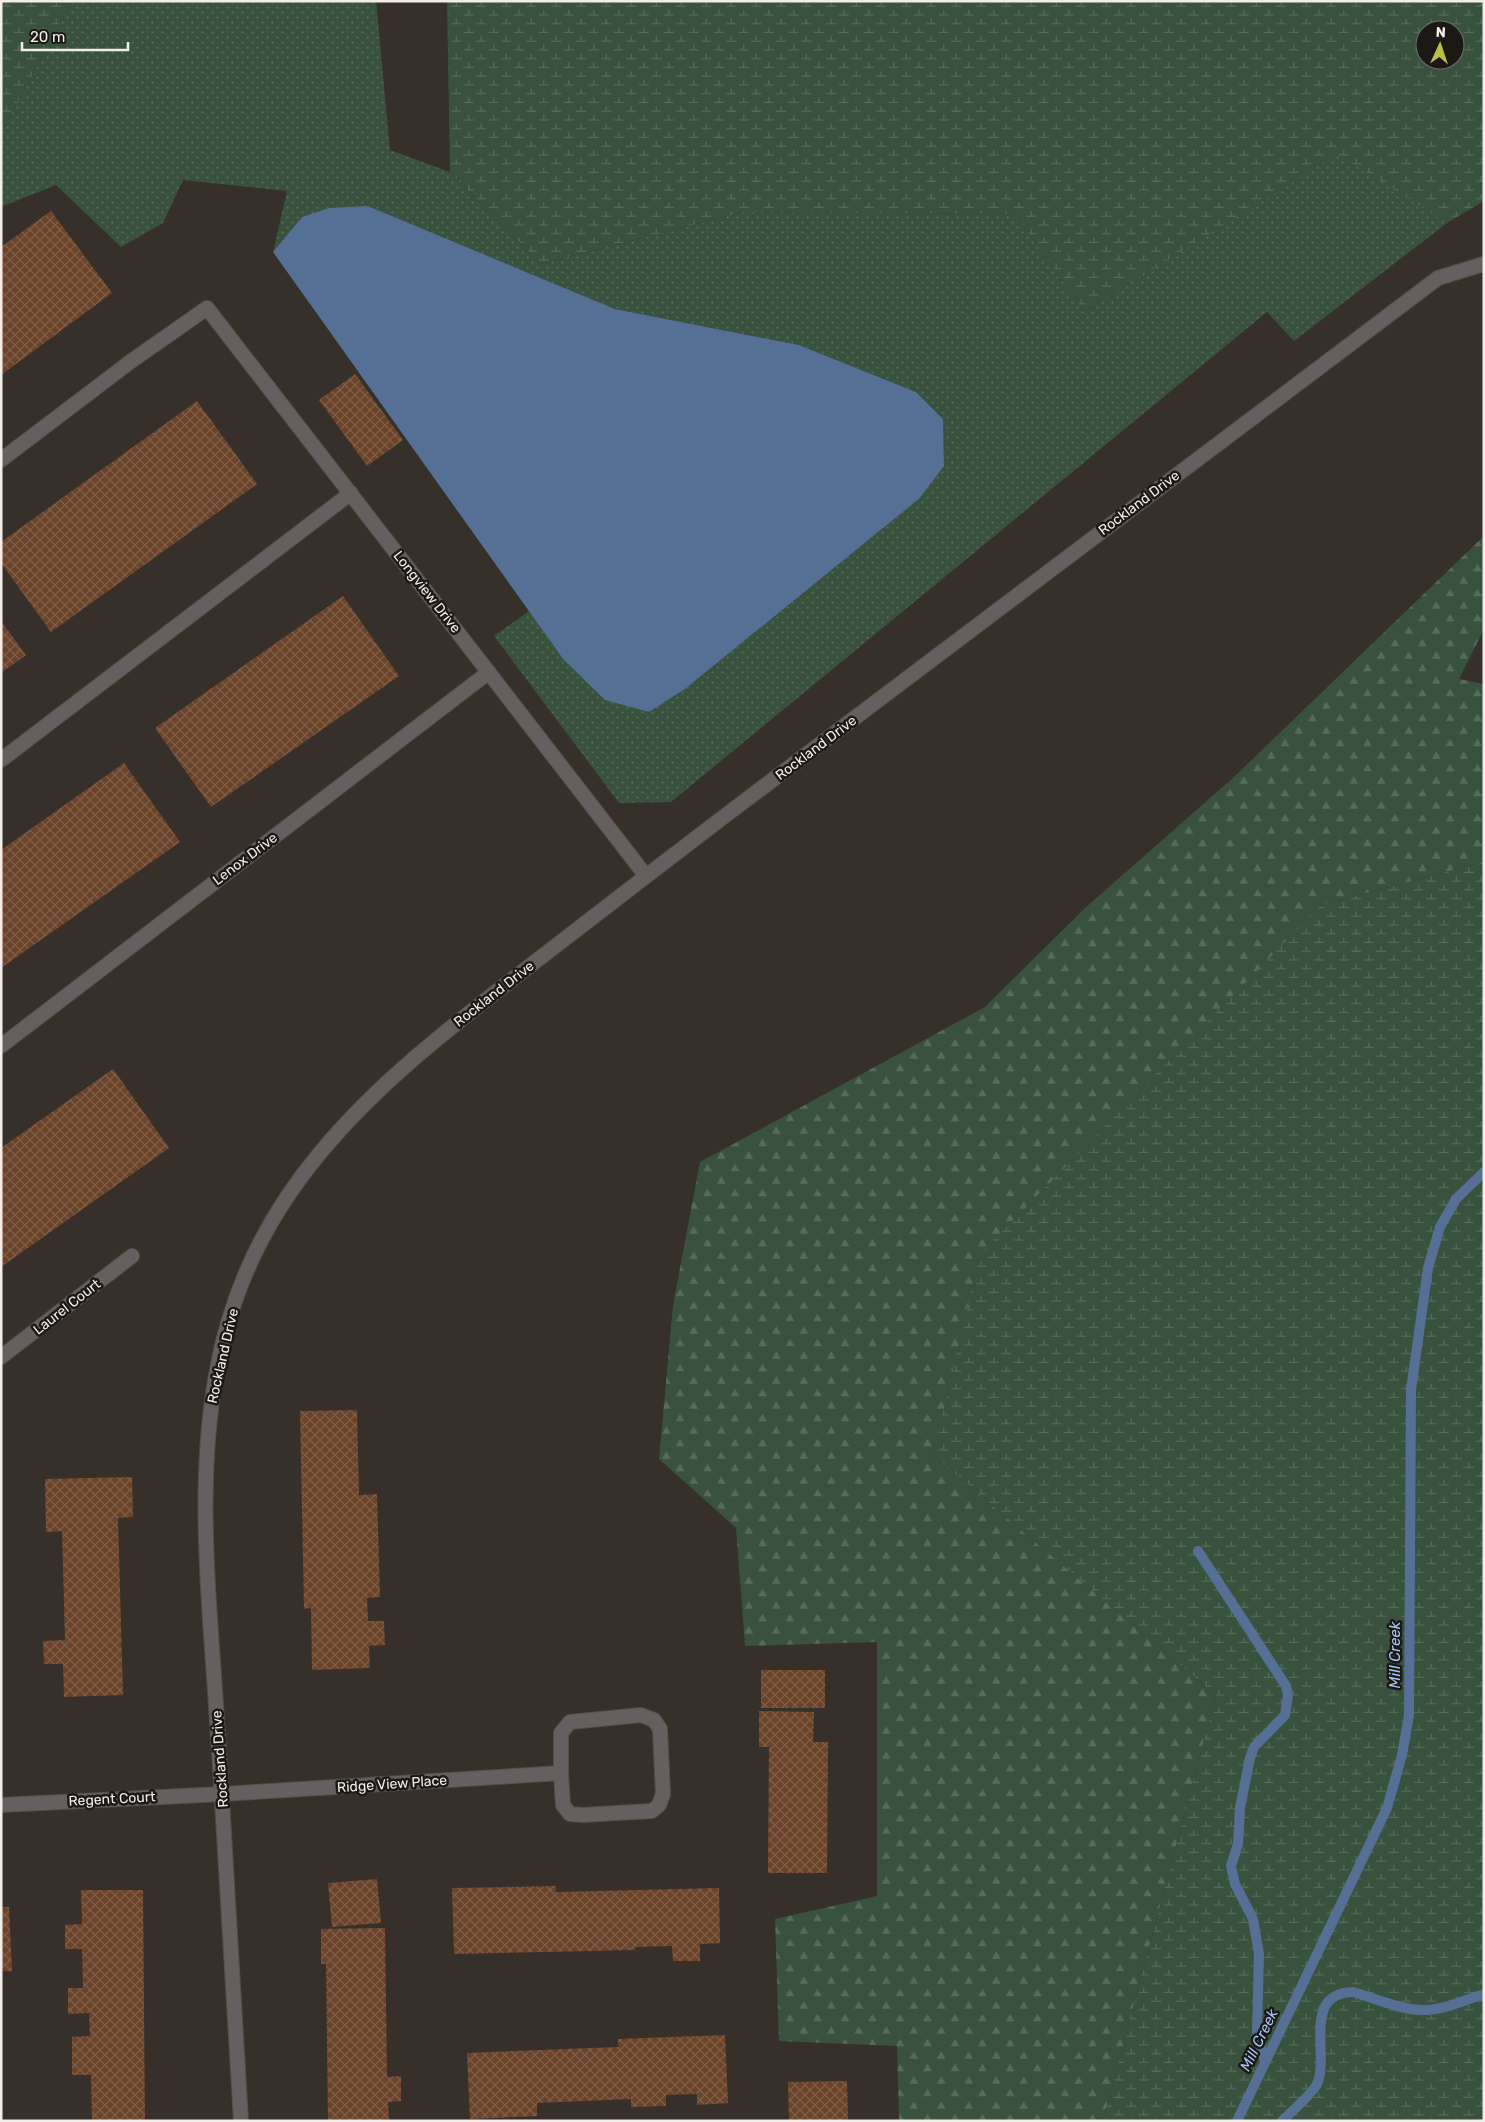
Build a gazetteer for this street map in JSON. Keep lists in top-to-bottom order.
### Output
{
  "streets": {
    "street": [
      "Rockland Drive",
      "Longview Drive",
      "Lenox Drive",
      "Laurel Court",
      "Ridge View Place",
      "Regent Court"
    ]
  },
  "crossings": [
    ["Rockland Drive", "Longview Drive"],
    ["Rockland Drive", "Ridge View Place"],
    ["Rockland Drive", "Regent Court"],
    ["Longview Drive", "Lenox Drive"],
    ["Ridge View Place", "Regent Court"]
  ],
  "water": ["Mill Creek"],
  "scale_bar": "20 m",
  "north": "top"
}
